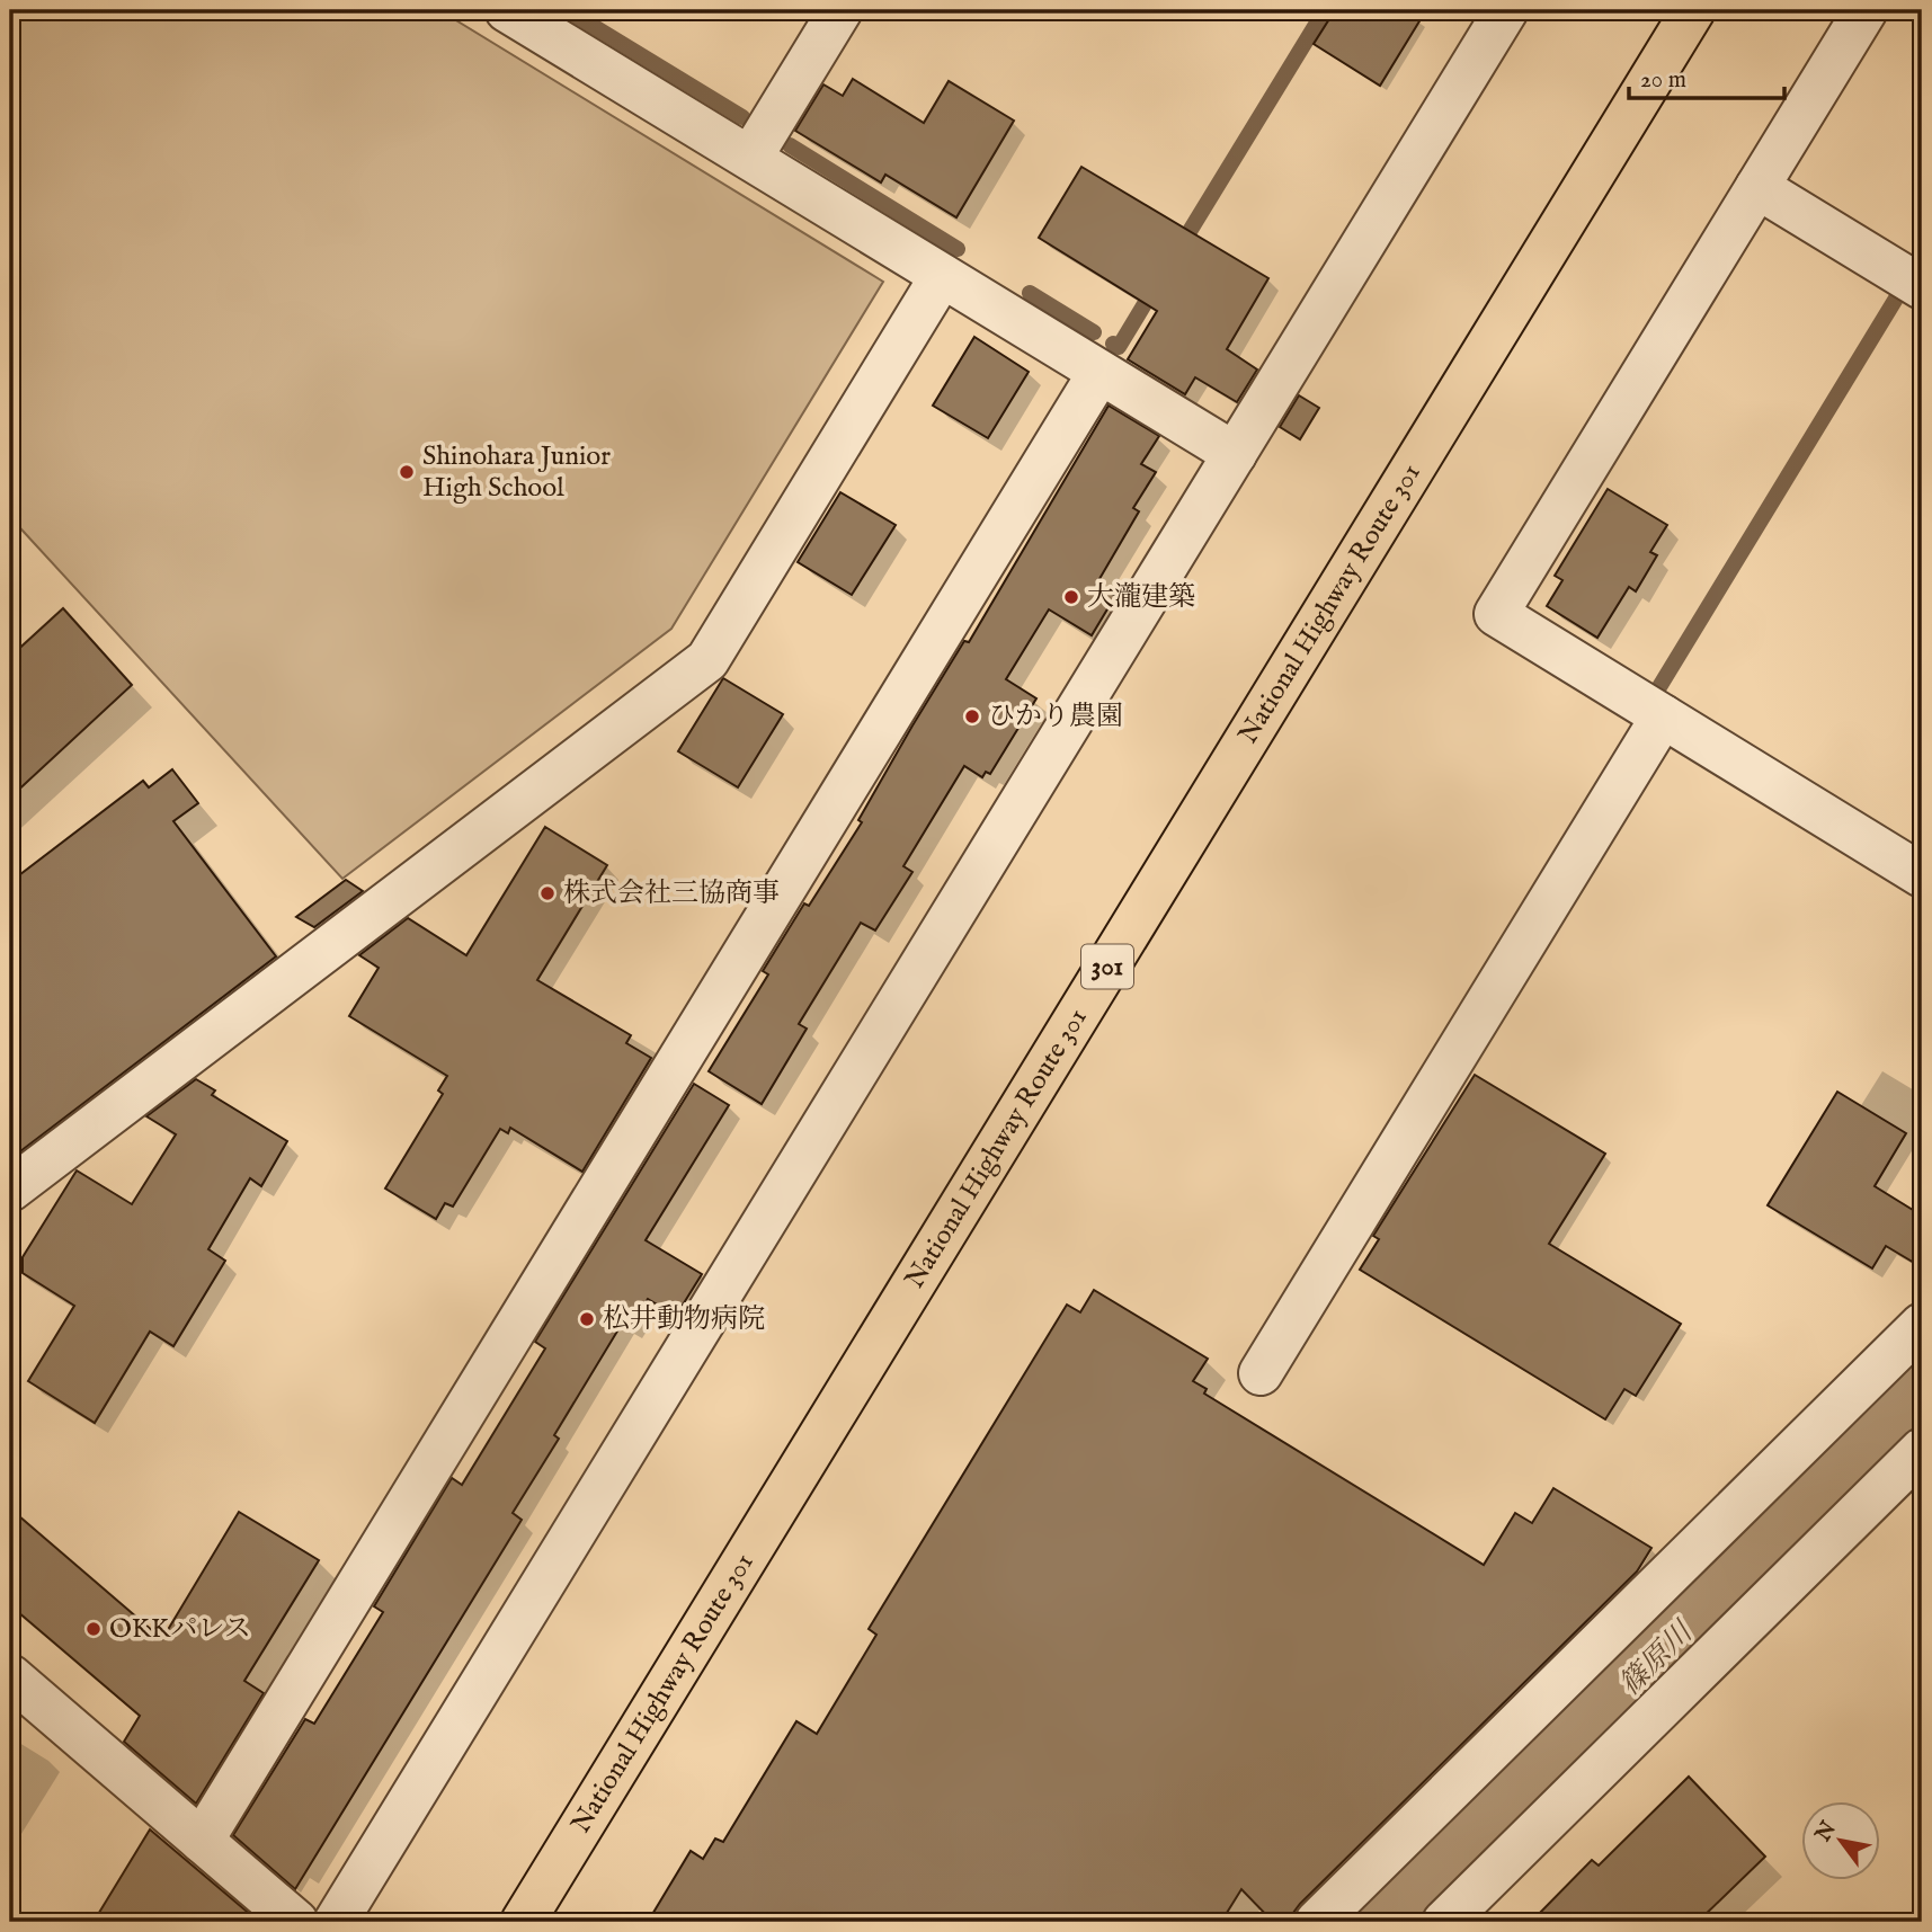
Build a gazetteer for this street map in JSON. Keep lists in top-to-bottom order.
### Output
{
  "streets": {
    "highway": ["National Highway Route 301", "301"]
  },
  "water": ["篠原川"],
  "places": [
    "Shinohara Junior High School",
    "大瀧建築",
    "ひかり農園",
    "株式会社三協商事",
    "松井動物病院",
    "OKKパレス"
  ],
  "scale_bar": "20 m",
  "north": "top left"
}
